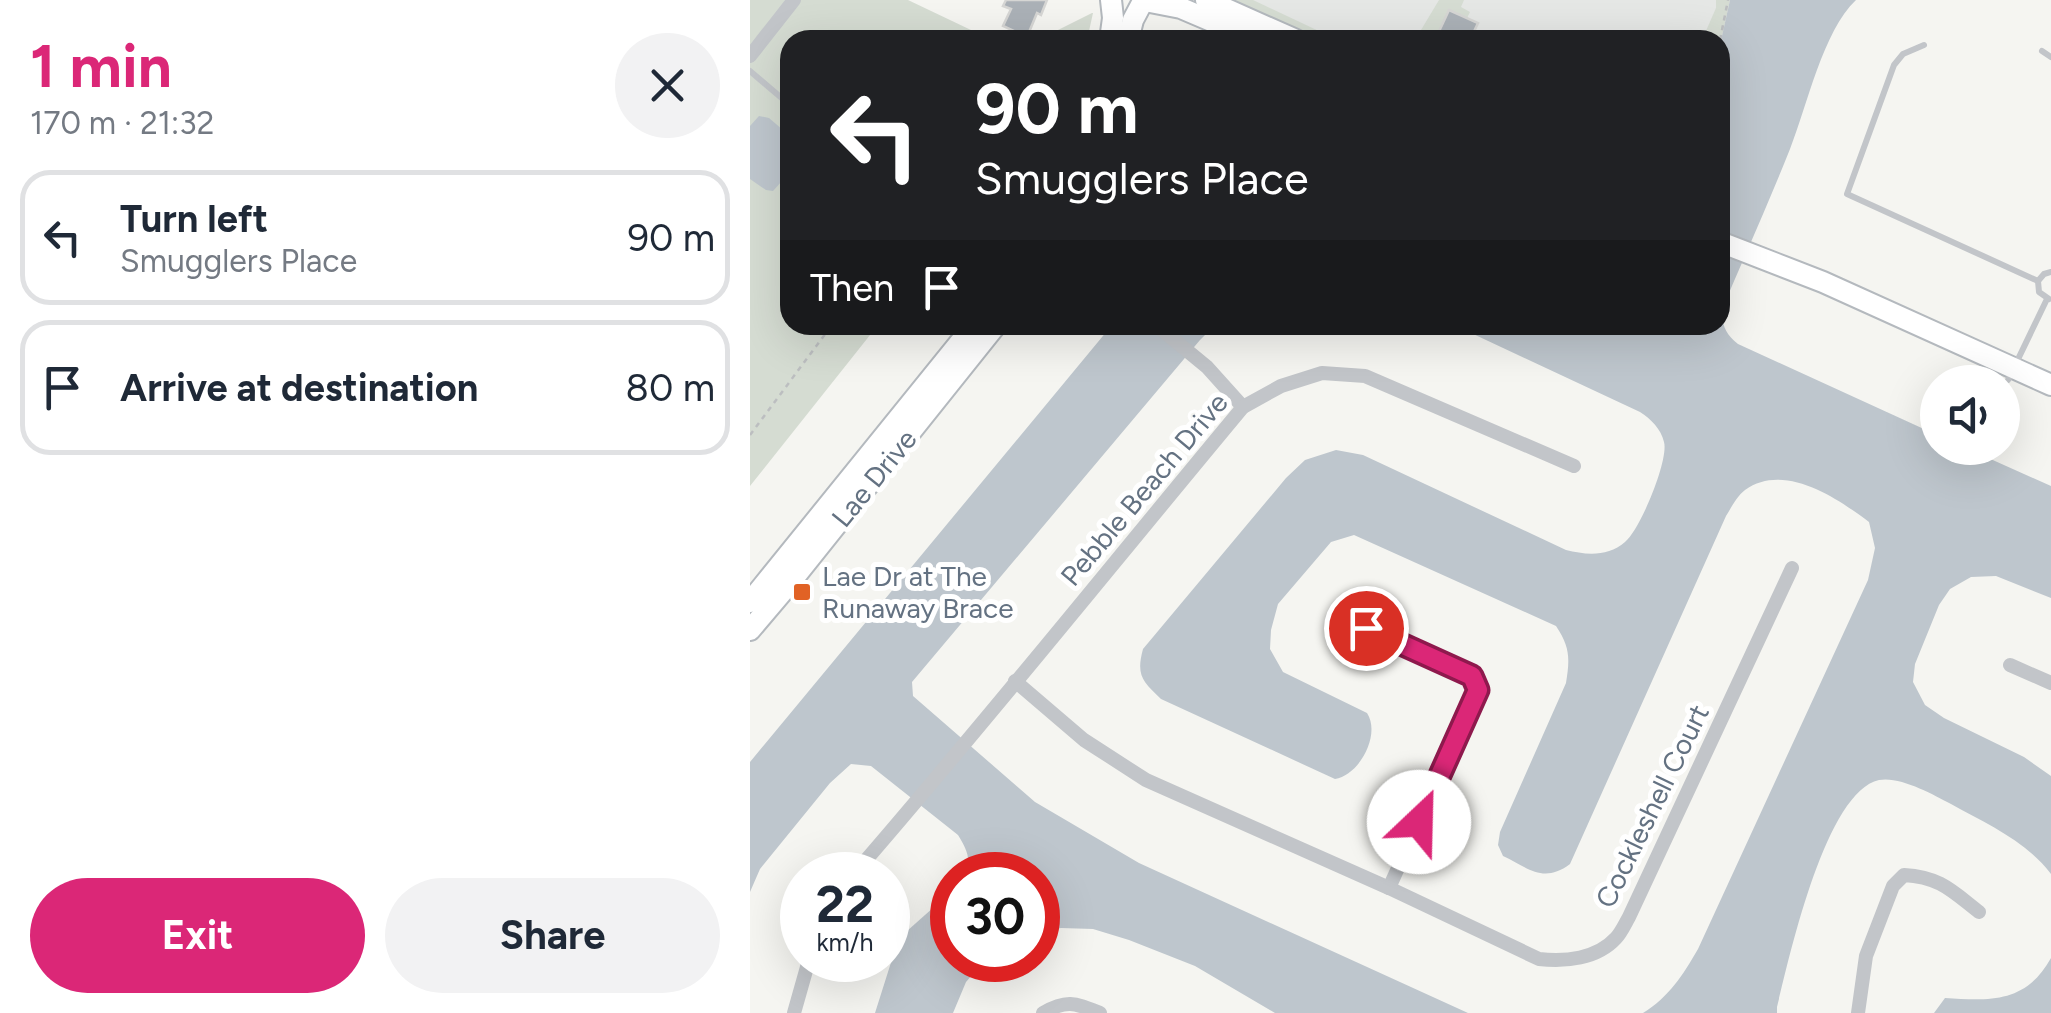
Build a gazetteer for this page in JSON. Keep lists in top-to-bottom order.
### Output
{
  "streets": {
    "main road": ["Lae Drive"],
    "street": ["Pebble Beach Drive", "Cockleshell Court"]
  },
  "crossings": [
    ["Pebble Beach Drive", "Cockleshell Court"]
  ],
  "places": {
    "transit": ["Lae Dr at The Runaway Brace"]
  },
  "page": {
    "heading": ["1 min", "170 m · 21:32"],
    "turn": ["90 m", "Smugglers Place"],
    "list": [
      {
        "name": "Turn left",
        "note": "Smugglers Place",
        "value": "90 m"
      },
      {
        "name": "Arrive at destination",
        "value": "80 m"
      }
    ],
    "then": "Then",
    "speed": "22 km/h",
    "limit": "30",
    "buttons": ["Exit", "Share"]
  }
}
